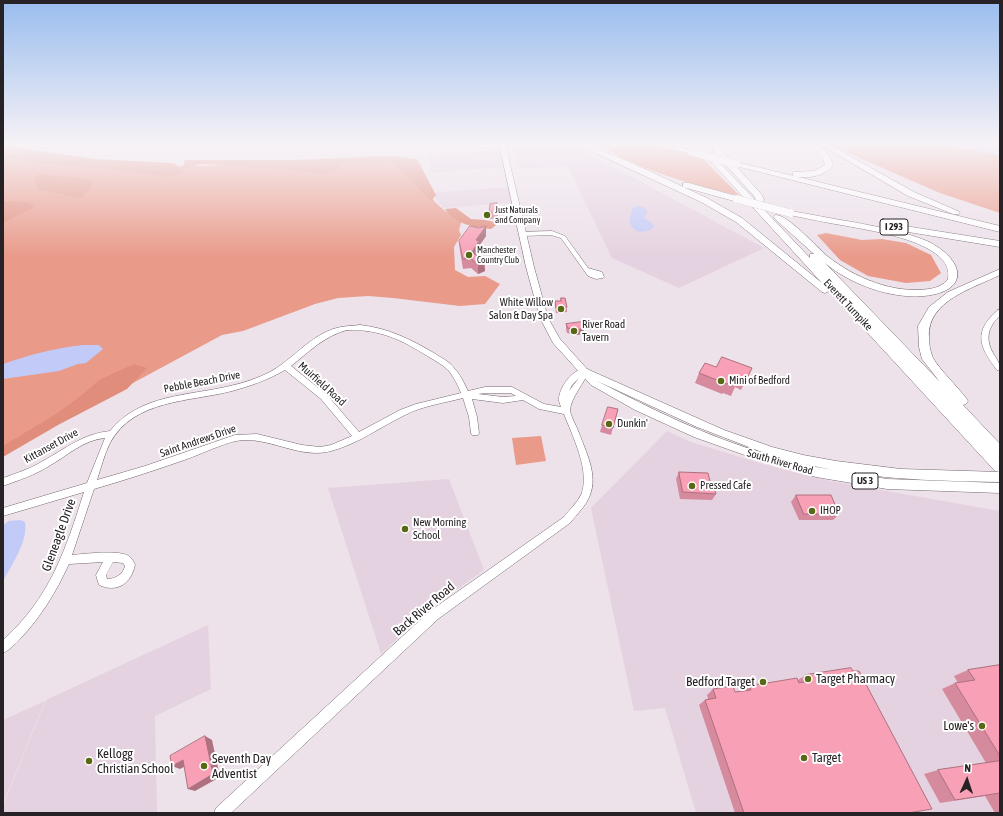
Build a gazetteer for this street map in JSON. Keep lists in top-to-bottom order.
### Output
{
  "streets": {
    "highway": ["I 293", "Everett Turnpike"],
    "main road": ["South River Road", "US 3"],
    "street": [
      "Pebble Beach Drive",
      "Muirfield Road",
      "Saint Andrews Drive",
      "Kittanset Drive",
      "Gleneagle Drive",
      "Back River Road"
    ]
  },
  "crossings": [
    ["Pebble Beach Drive", "Muirfield Road"],
    ["Pebble Beach Drive", "Saint Andrews Drive"],
    ["Pebble Beach Drive", "Kittanset Drive"],
    ["Pebble Beach Drive", "Gleneagle Drive"],
    ["Muirfield Road", "Saint Andrews Drive"],
    ["Saint Andrews Drive", "Gleneagle Drive"],
    ["Saint Andrews Drive", "Back River Road"]
  ],
  "places": [
    "Just Naturals and Company",
    "Manchester Country Club",
    "White Willow Salon & Day Spa",
    "River Road Tavern",
    "Mini of Bedford",
    "Dunkin'",
    "Pressed Cafe",
    "IHOP",
    "New Morning School",
    "Target Pharmacy",
    "Bedford Target",
    "Lowe's",
    "Target",
    "Kellogg Christian School",
    "Seventh Day Adventist"
  ],
  "north": "top"
}
